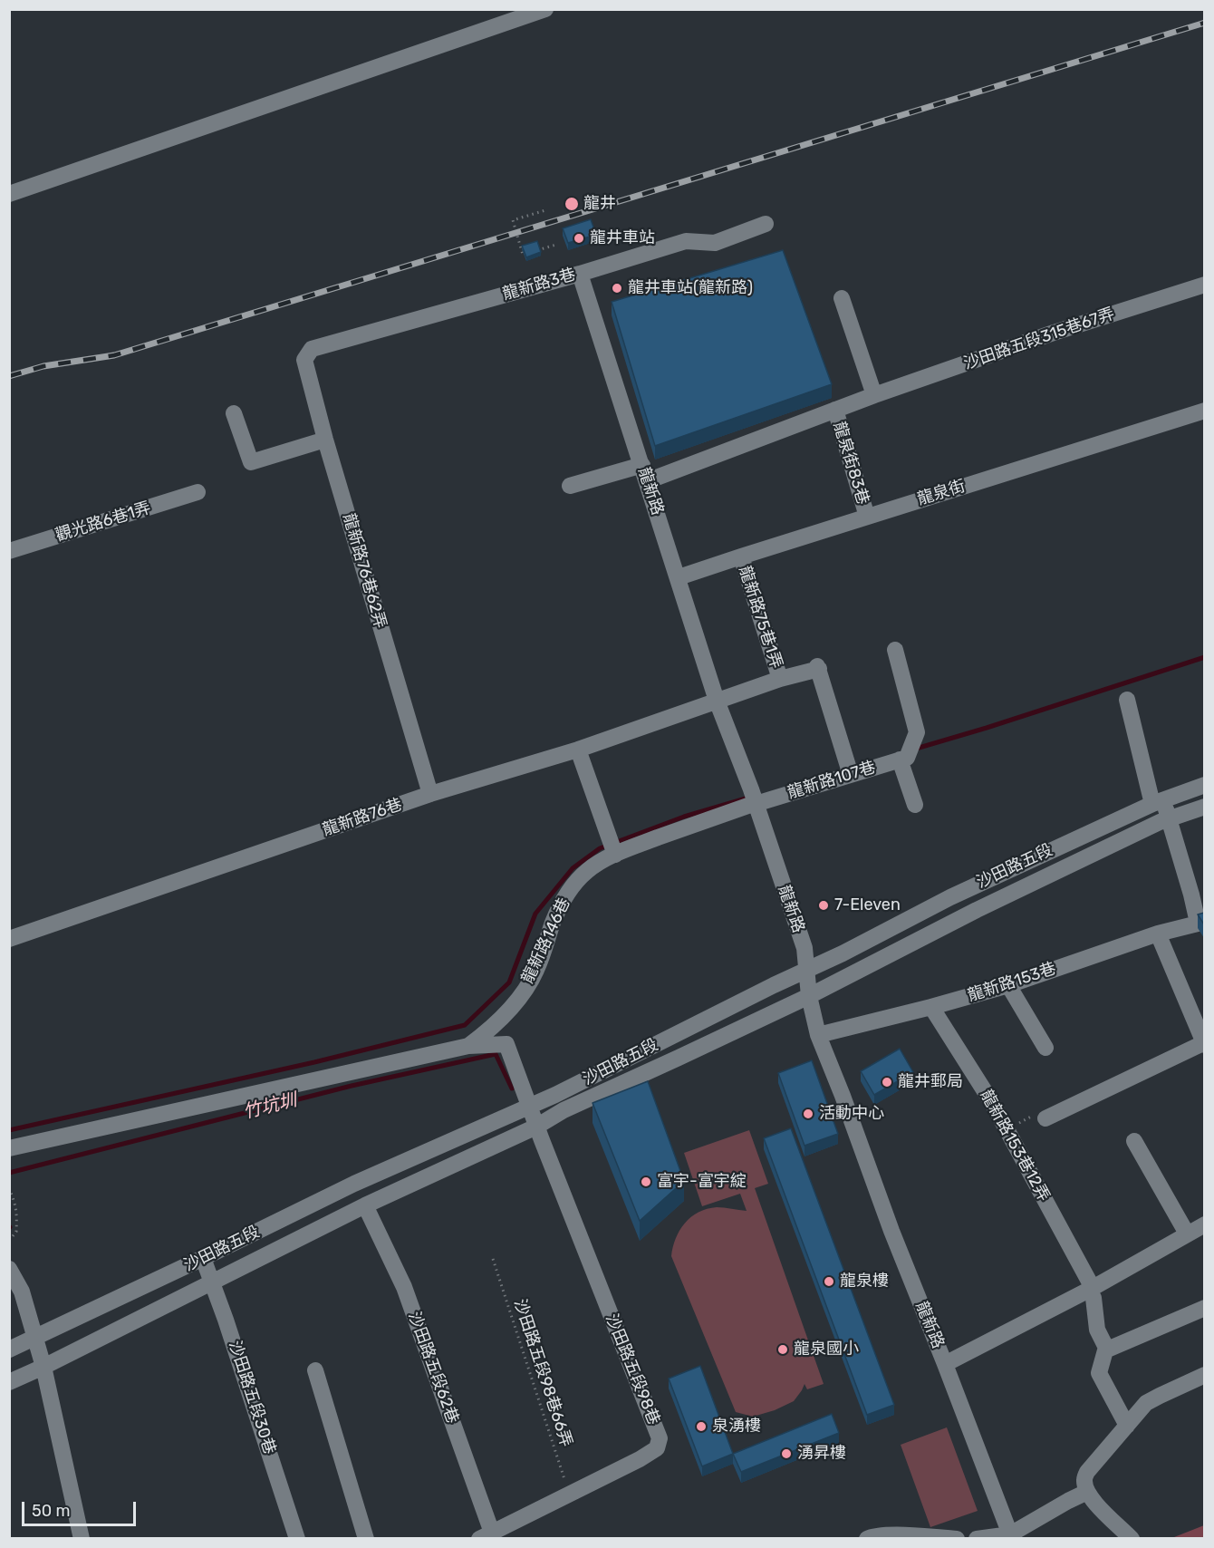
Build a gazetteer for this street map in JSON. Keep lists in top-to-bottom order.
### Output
{
  "streets": {
    "street": [
      "龍新路3巷",
      "沙田路五段315巷67弄",
      "龍泉街83巷",
      "龍新路",
      "龍泉街",
      "觀光路6巷1弄",
      "龍新路76巷62弄",
      "龍新路75巷1弄",
      "龍新路107巷",
      "龍新路76巷",
      "沙田路五段",
      "龍新路146巷",
      "龍新路153巷",
      "龍新路153巷12弄",
      "沙田路五段62巷",
      "沙田路五段98巷",
      "沙田路五段30巷"
    ],
    "path": ["沙田路五段98巷66弄"]
  },
  "crossings": [
    ["龍新路3巷", "龍新路"],
    ["龍新路3巷", "龍新路76巷62弄"],
    ["沙田路五段315巷67弄", "龍泉街83巷"],
    ["沙田路五段315巷67弄", "龍新路"],
    ["龍泉街83巷", "龍泉街"],
    ["龍新路", "龍泉街"],
    ["龍新路", "龍新路107巷"],
    ["龍新路", "龍新路76巷"],
    ["龍新路", "沙田路五段"],
    ["龍新路", "龍新路146巷"],
    ["龍新路", "龍新路153巷"],
    ["龍泉街", "龍新路75巷1弄"],
    ["龍新路76巷62弄", "龍新路76巷"],
    ["龍新路75巷1弄", "龍新路76巷"],
    ["龍新路107巷", "龍新路76巷"],
    ["龍新路107巷", "龍新路146巷"],
    ["沙田路五段", "沙田路五段62巷"],
    ["沙田路五段", "沙田路五段98巷"],
    ["沙田路五段", "沙田路五段30巷"],
    ["龍新路146巷", "沙田路五段98巷"],
    ["龍新路153巷", "龍新路153巷12弄"],
    ["沙田路五段62巷", "沙田路五段98巷"],
    ["沙田路五段98巷", "沙田路五段98巷66弄"]
  ],
  "water": ["竹坑圳"],
  "places": [
    "龍井",
    "龍井車站",
    "龍井車站(龍新路)",
    "7-Eleven",
    "龍井郵局",
    "活動中心",
    "富宇-富宇綻",
    "龍泉樓",
    "龍泉國小",
    "泉湧樓",
    "湧昇樓"
  ],
  "scale_bar": "50 m"
}
